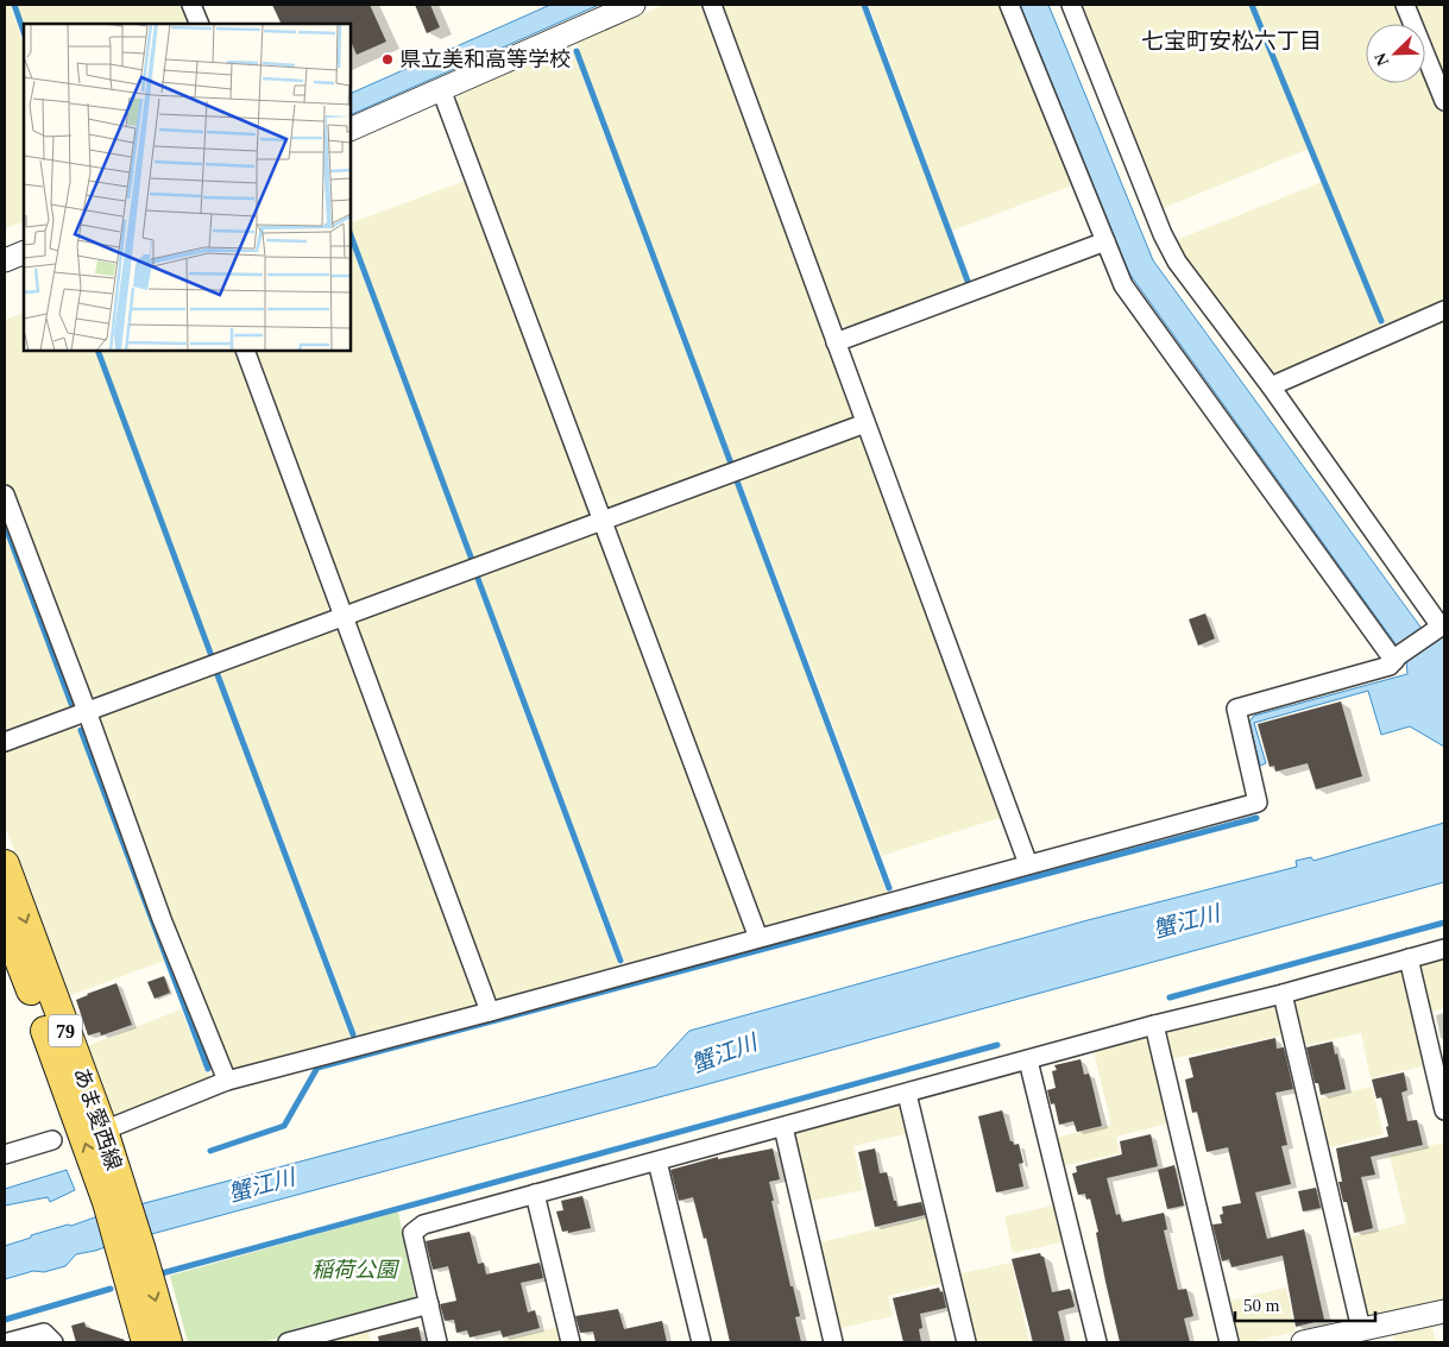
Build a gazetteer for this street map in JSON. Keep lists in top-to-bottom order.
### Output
{
  "streets": {
    "main road": ["79", "あま愛西線"]
  },
  "districts": ["七宝町安松六丁目"],
  "water": ["蟹江川"],
  "parks": ["稲荷公園"],
  "places": ["県立美和高等学校"],
  "scale_bar": "50 m",
  "north": "bottom left"
}
